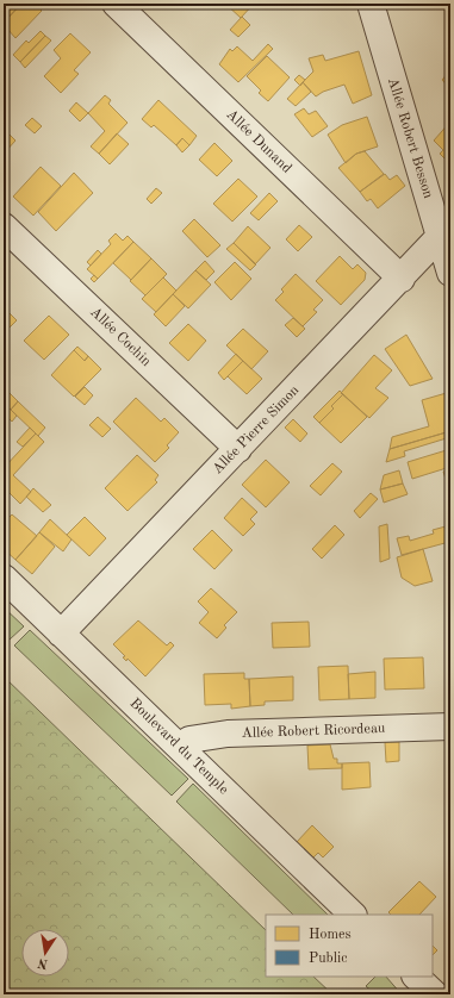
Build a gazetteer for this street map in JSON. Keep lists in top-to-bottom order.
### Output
{
  "streets": {
    "street": [
      "Allée Robert Besson",
      "Allée Dunand",
      "Allée Cochin",
      "Allée Pierre Simon",
      "Allée Robert Ricordeau",
      "Boulevard du Temple"
    ]
  },
  "crossings": [
    ["Allée Robert Besson", "Allée Pierre Simon"],
    ["Allée Dunand", "Allée Pierre Simon"],
    ["Allée Cochin", "Allée Pierre Simon"],
    ["Allée Pierre Simon", "Boulevard du Temple"],
    ["Allée Robert Ricordeau", "Boulevard du Temple"]
  ],
  "legend": ["Homes", "Public"],
  "north": "bottom"
}
